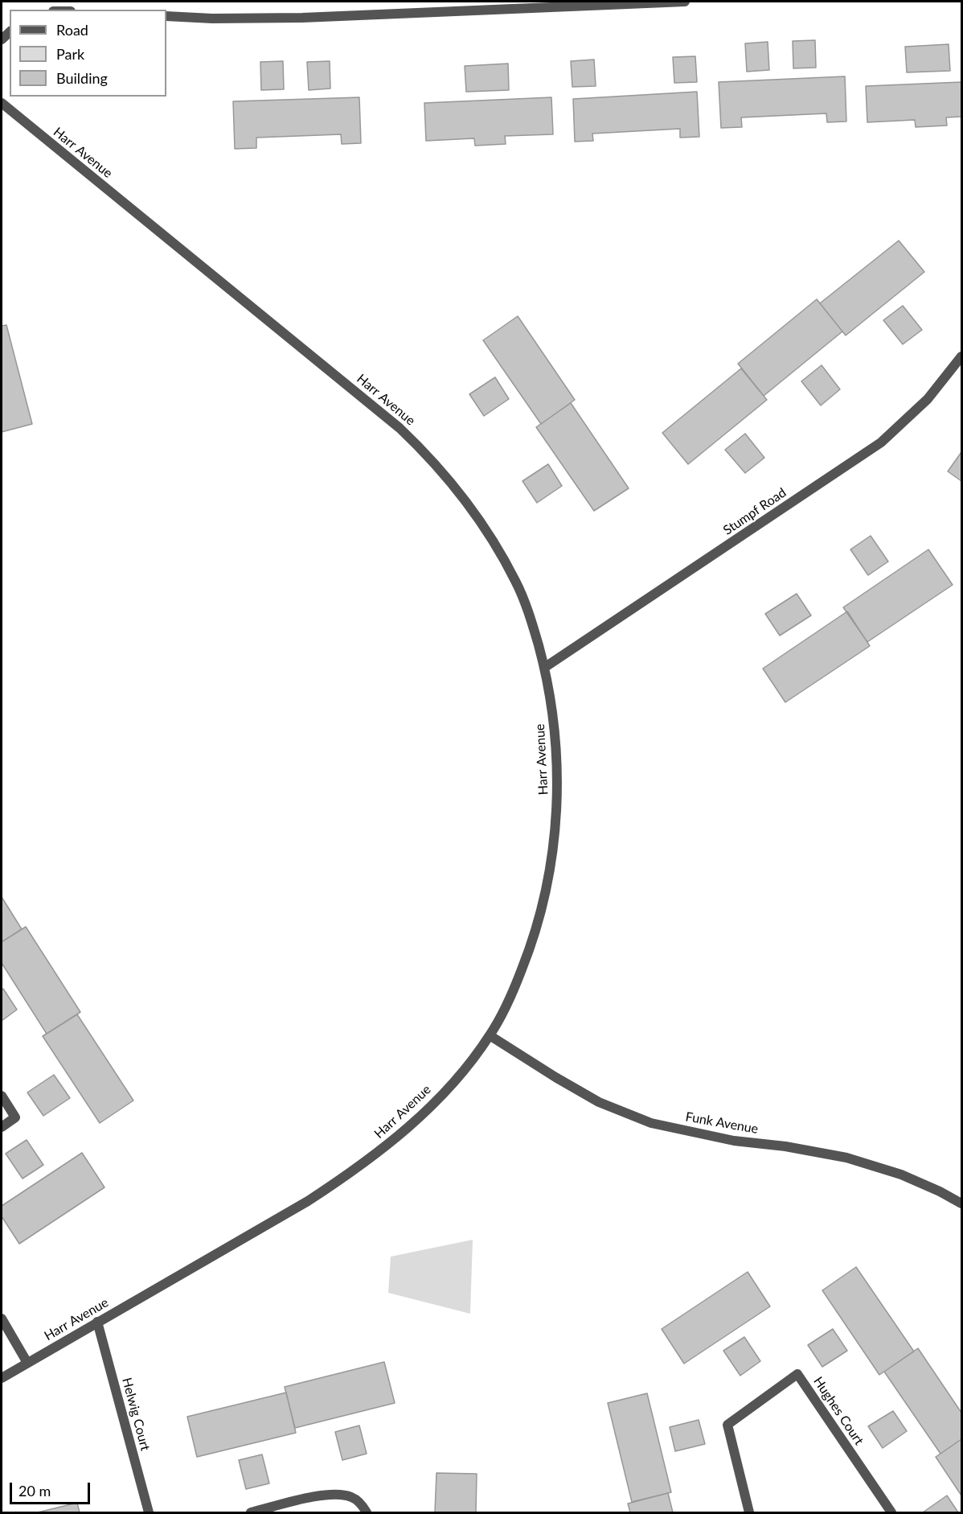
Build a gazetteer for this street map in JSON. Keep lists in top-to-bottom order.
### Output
{
  "streets": {
    "street": [
      "Harr Avenue",
      "Stumpf Road",
      "Funk Avenue",
      "Hughes Court",
      "Helwig Court"
    ]
  },
  "crossings": [
    ["Harr Avenue", "Stumpf Road"],
    ["Harr Avenue", "Funk Avenue"],
    ["Harr Avenue", "Helwig Court"]
  ],
  "legend": ["Road", "Park", "Building"],
  "scale_bar": "20 m"
}
